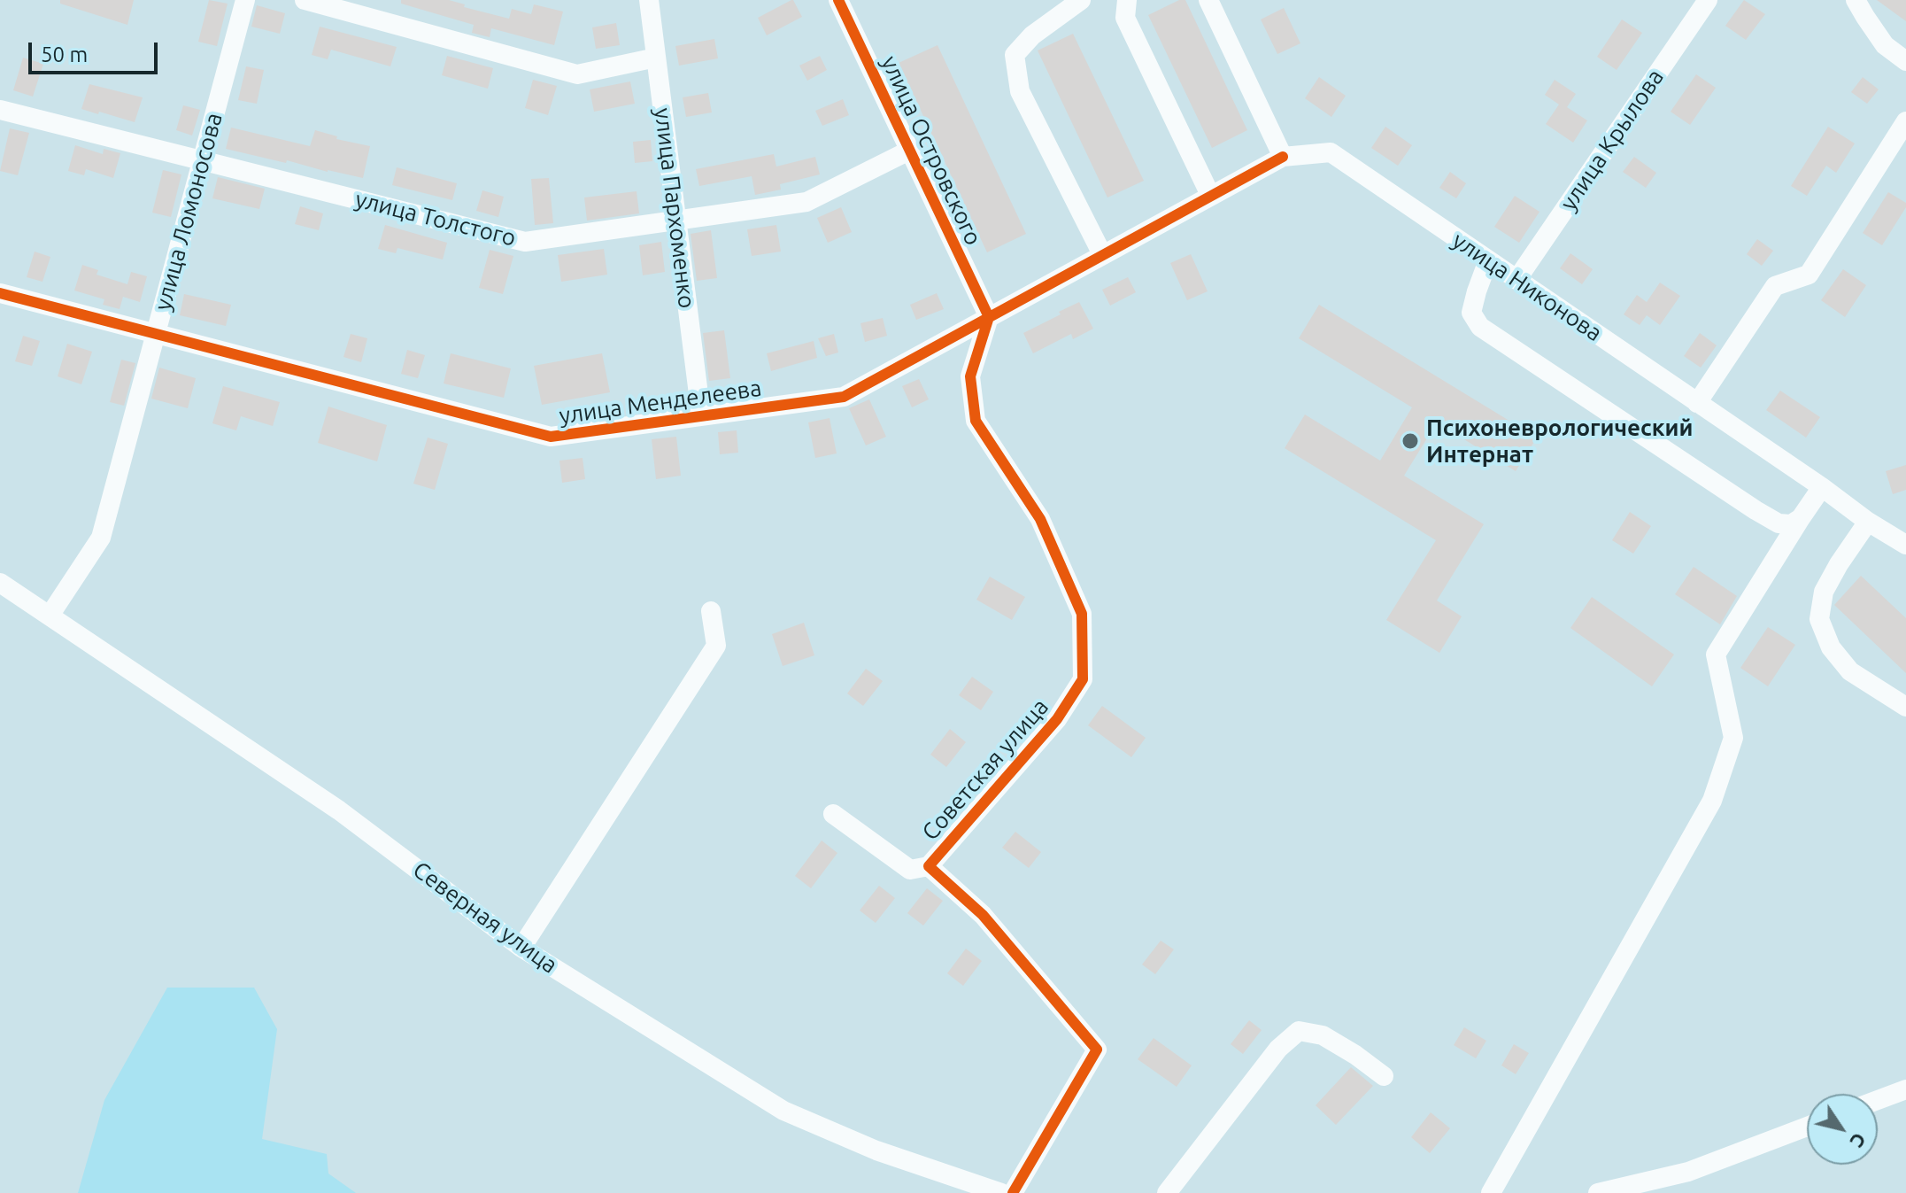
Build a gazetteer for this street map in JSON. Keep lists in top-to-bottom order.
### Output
{
  "streets": {
    "street": [
      "улица Крылова",
      "улица Островского",
      "улица Пархоменко",
      "улица Ломоносова",
      "улица Толстого",
      "улица Никонова",
      "улица Менделеева",
      "Советская улица",
      "Северная улица"
    ]
  },
  "crossings": [
    ["улица Крылова", "улица Никонова"],
    ["улица Островского", "улица Толстого"],
    ["улица Островского", "улица Менделеева"],
    ["улица Островского", "Советская улица"],
    ["улица Пархоменко", "улица Толстого"],
    ["улица Пархоменко", "улица Менделеева"],
    ["улица Ломоносова", "улица Толстого"],
    ["улица Ломоносова", "улица Менделеева"],
    ["улица Ломоносова", "Северная улица"],
    ["улица Никонова", "улица Менделеева"],
    ["улица Менделеева", "Советская улица"]
  ],
  "places": ["Психоневрологический Интернат"],
  "scale_bar": "50 m",
  "north": "bottom right"
}
